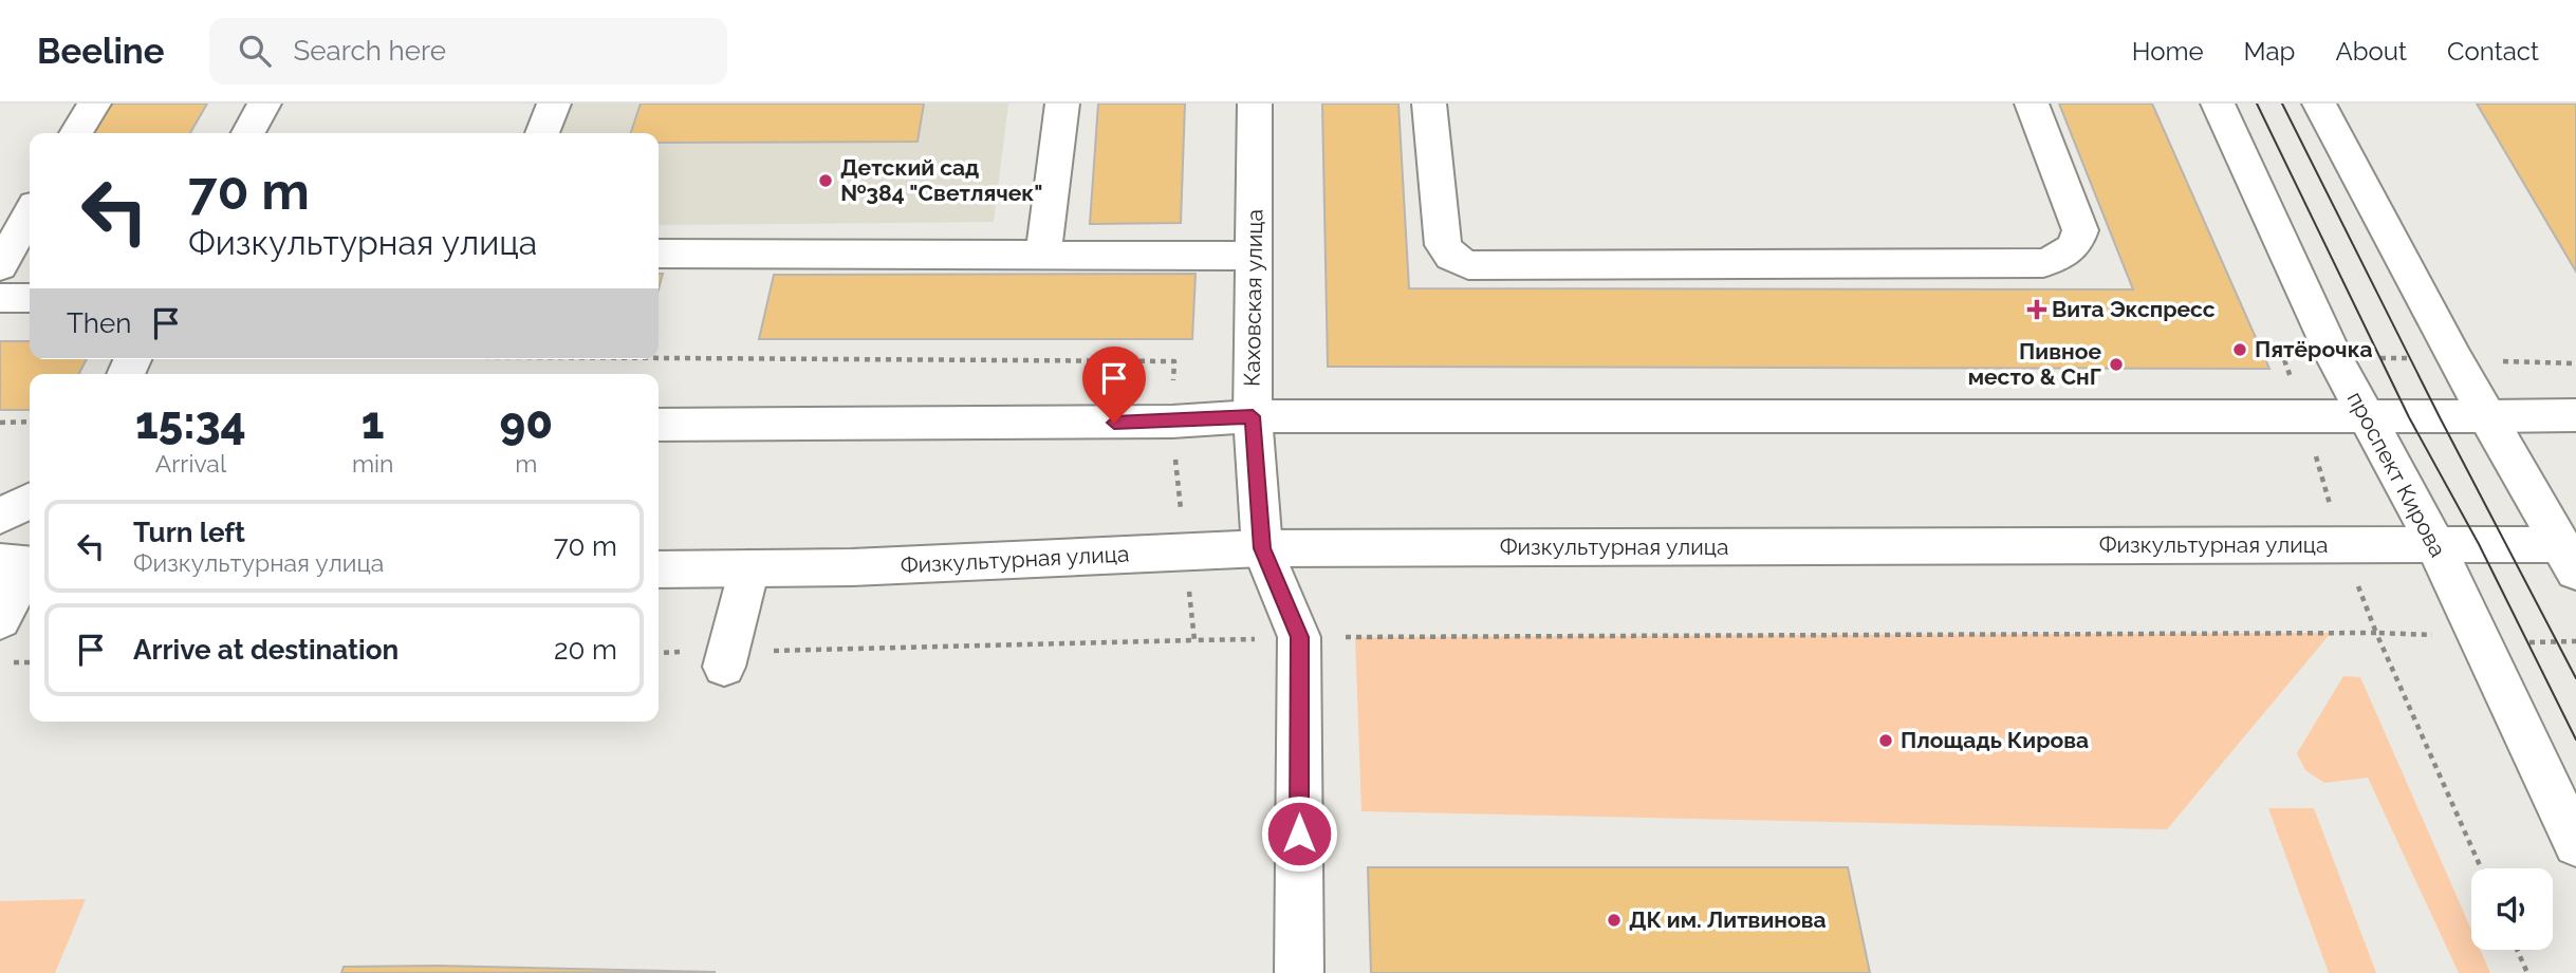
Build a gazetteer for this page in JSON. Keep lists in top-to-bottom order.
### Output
{
  "streets": {
    "main road": ["Каховская улица", "проспект Кирова", "Физкультурная улица"]
  },
  "crossings": [
    ["Каховская улица", "Физкультурная улица"],
    ["проспект Кирова", "Физкультурная улица"]
  ],
  "places": {
    "other": [
      "Детский сад №384 \"Светлячек\"",
      "Пятёрочка",
      "Пивное место & СнГ",
      "Площадь Кирова",
      "ДК им. Литвинова"
    ],
    "health": ["Вита Экспресс"]
  },
  "page": {
    "header": "Beeline",
    "search": "Search here",
    "nav": [
      "Home",
      "Map",
      "About",
      "Contact"
    ],
    "turn": ["70 m", "Физкультурная улица"],
    "then": "Then",
    "eta": [
      "15:34",
      "Arrival",
      "1",
      "min",
      "90",
      "m"
    ],
    "list": [
      {
        "name": "Turn left",
        "note": "Физкультурная улица",
        "value": "70 m"
      },
      {
        "name": "Arrive at destination",
        "value": "20 m"
      }
    ]
  }
}
